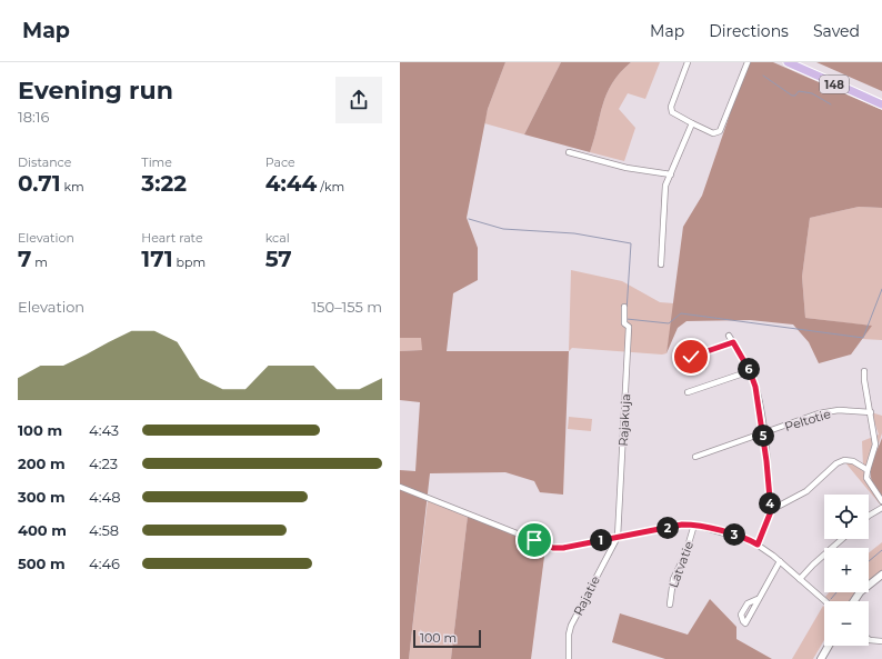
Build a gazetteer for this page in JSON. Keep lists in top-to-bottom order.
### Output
{
  "streets": {
    "main road": ["148"],
    "street": [
      "Rajakuja",
      "Peltotie",
      "Latvatie",
      "Rajatie"
    ]
  },
  "crossings": [
    ["Rajakuja", "Rajatie"]
  ],
  "scale_bar": "100 m",
  "page": {
    "header": "Map",
    "nav": ["Map", "Directions", "Saved"],
    "heading": ["Evening run", "18:16"],
    "stats": [
      ["Distance", "0.71 km"],
      ["Time", "3:22"],
      ["Pace", "4:44 /km"],
      ["Elevation", "7 m"],
      ["Heart rate", "171 bpm"],
      ["kcal", "57"]
    ],
    "chart": ["Elevation", "150–155 m"],
    "pins": [
      "6",
      "5",
      "4",
      "2",
      "3",
      "1"
    ],
    "list": [
      {
        "name": "100 m",
        "note": "4:43"
      },
      {
        "name": "200 m",
        "note": "4:23"
      },
      {
        "name": "300 m",
        "note": "4:48"
      },
      {
        "name": "400 m",
        "note": "4:58"
      },
      {
        "name": "500 m",
        "note": "4:46"
      }
    ],
    "map_buttons": ["+", "−"],
    "scale": "100 m"
  }
}
